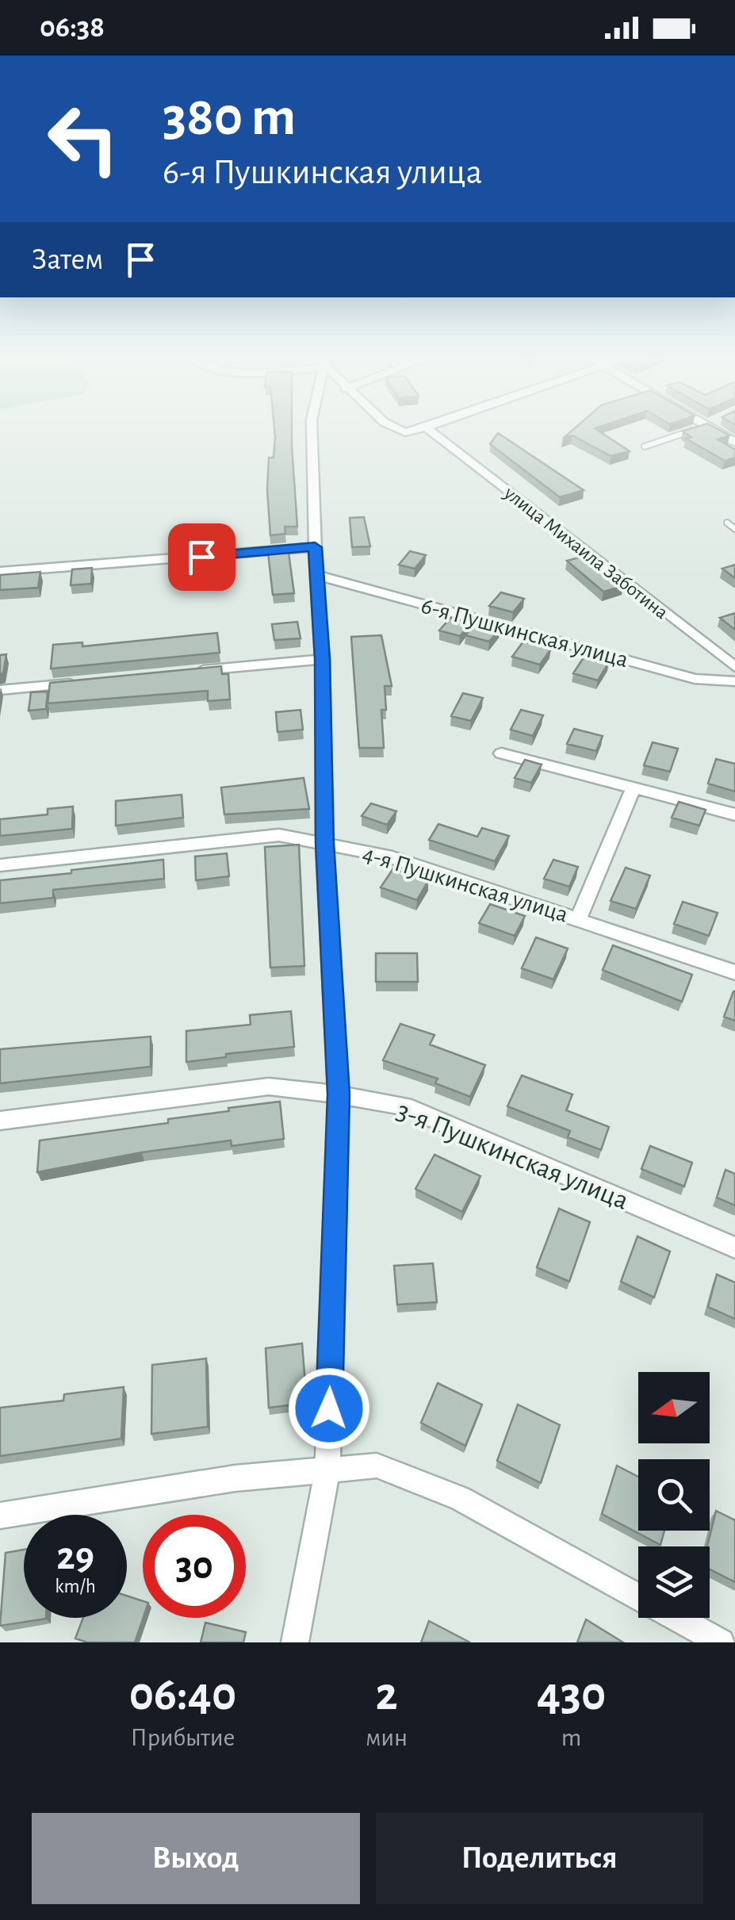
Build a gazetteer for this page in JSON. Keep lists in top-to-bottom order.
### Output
{
  "streets": {
    "street": [
      "улица Михаила Заботина",
      "6-я Пушкинская улица",
      "4-я Пушкинская улица",
      "3-я Пушкинская улица"
    ]
  },
  "north": "left",
  "page": {
    "status": "06:38",
    "turn": ["380 m", "6-я Пушкинская улица"],
    "then": "Затем",
    "speed": "29 km/h",
    "limit": "30",
    "eta": [
      "06:40",
      "Прибытие",
      "2",
      "мин",
      "430",
      "m"
    ],
    "buttons": ["Выход", "Поделиться"]
  }
}
